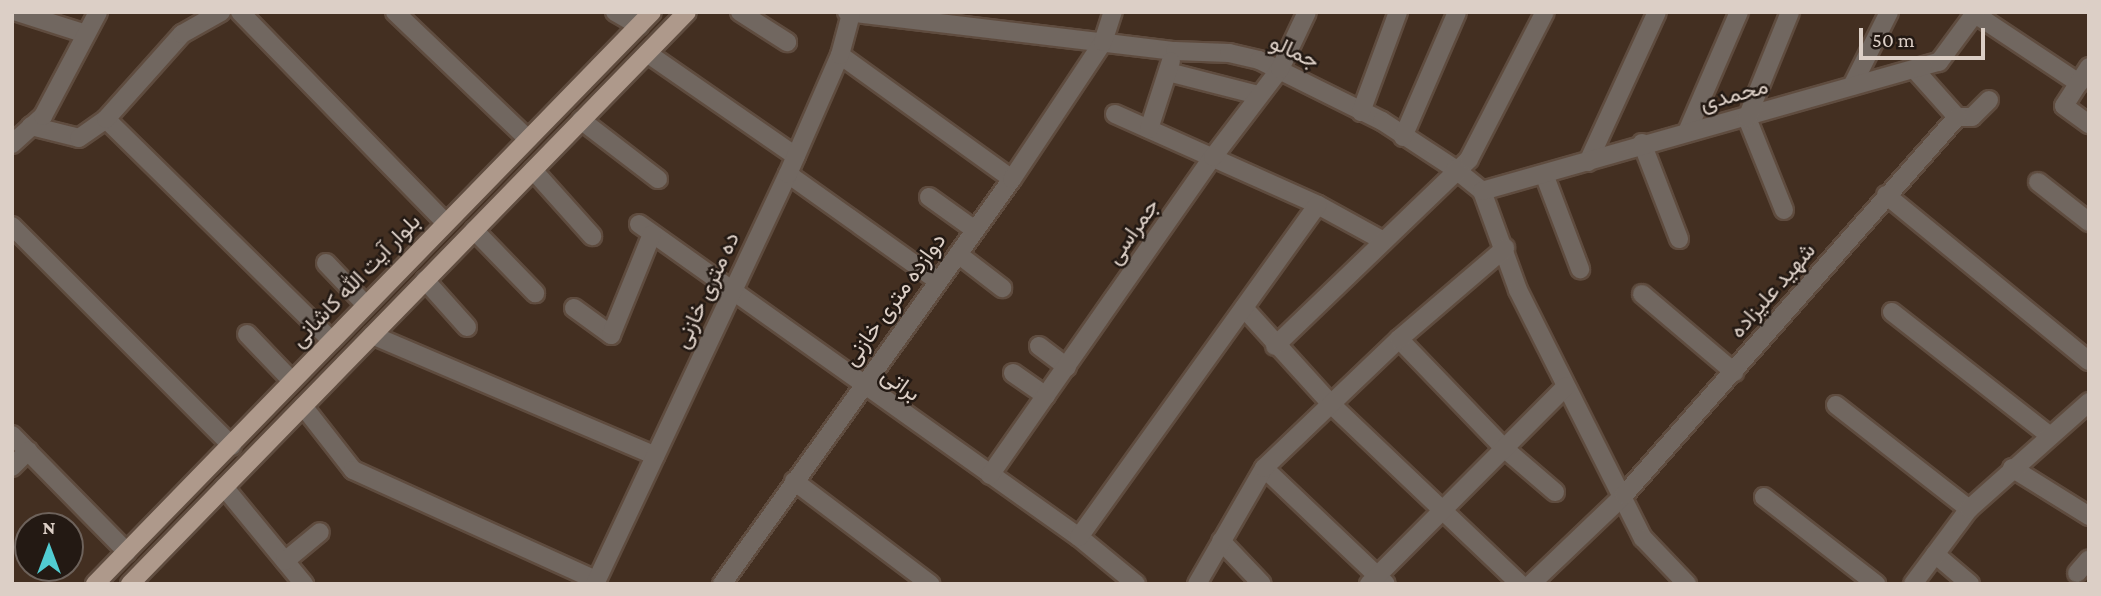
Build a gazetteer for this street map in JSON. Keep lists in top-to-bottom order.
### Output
{
  "streets": {
    "main road": ["بلوار آیت الله کاشانی"],
    "street": [
      "جمالو",
      "محمدی",
      "جمراسی",
      "ده متری خازنی",
      "شهید علیزاده",
      "دوازده متری خازنی",
      "براتی"
    ]
  },
  "crossings": [
    ["جمالو", "محمدی"],
    ["جمالو", "جمراسی"],
    ["جمالو", "ده متری خازنی"],
    ["جمالو", "دوازده متری خازنی"],
    ["جمراسی", "براتی"],
    ["ده متری خازنی", "براتی"],
    ["دوازده متری خازنی", "براتی"]
  ],
  "scale_bar": "50 m",
  "north": "top"
}
